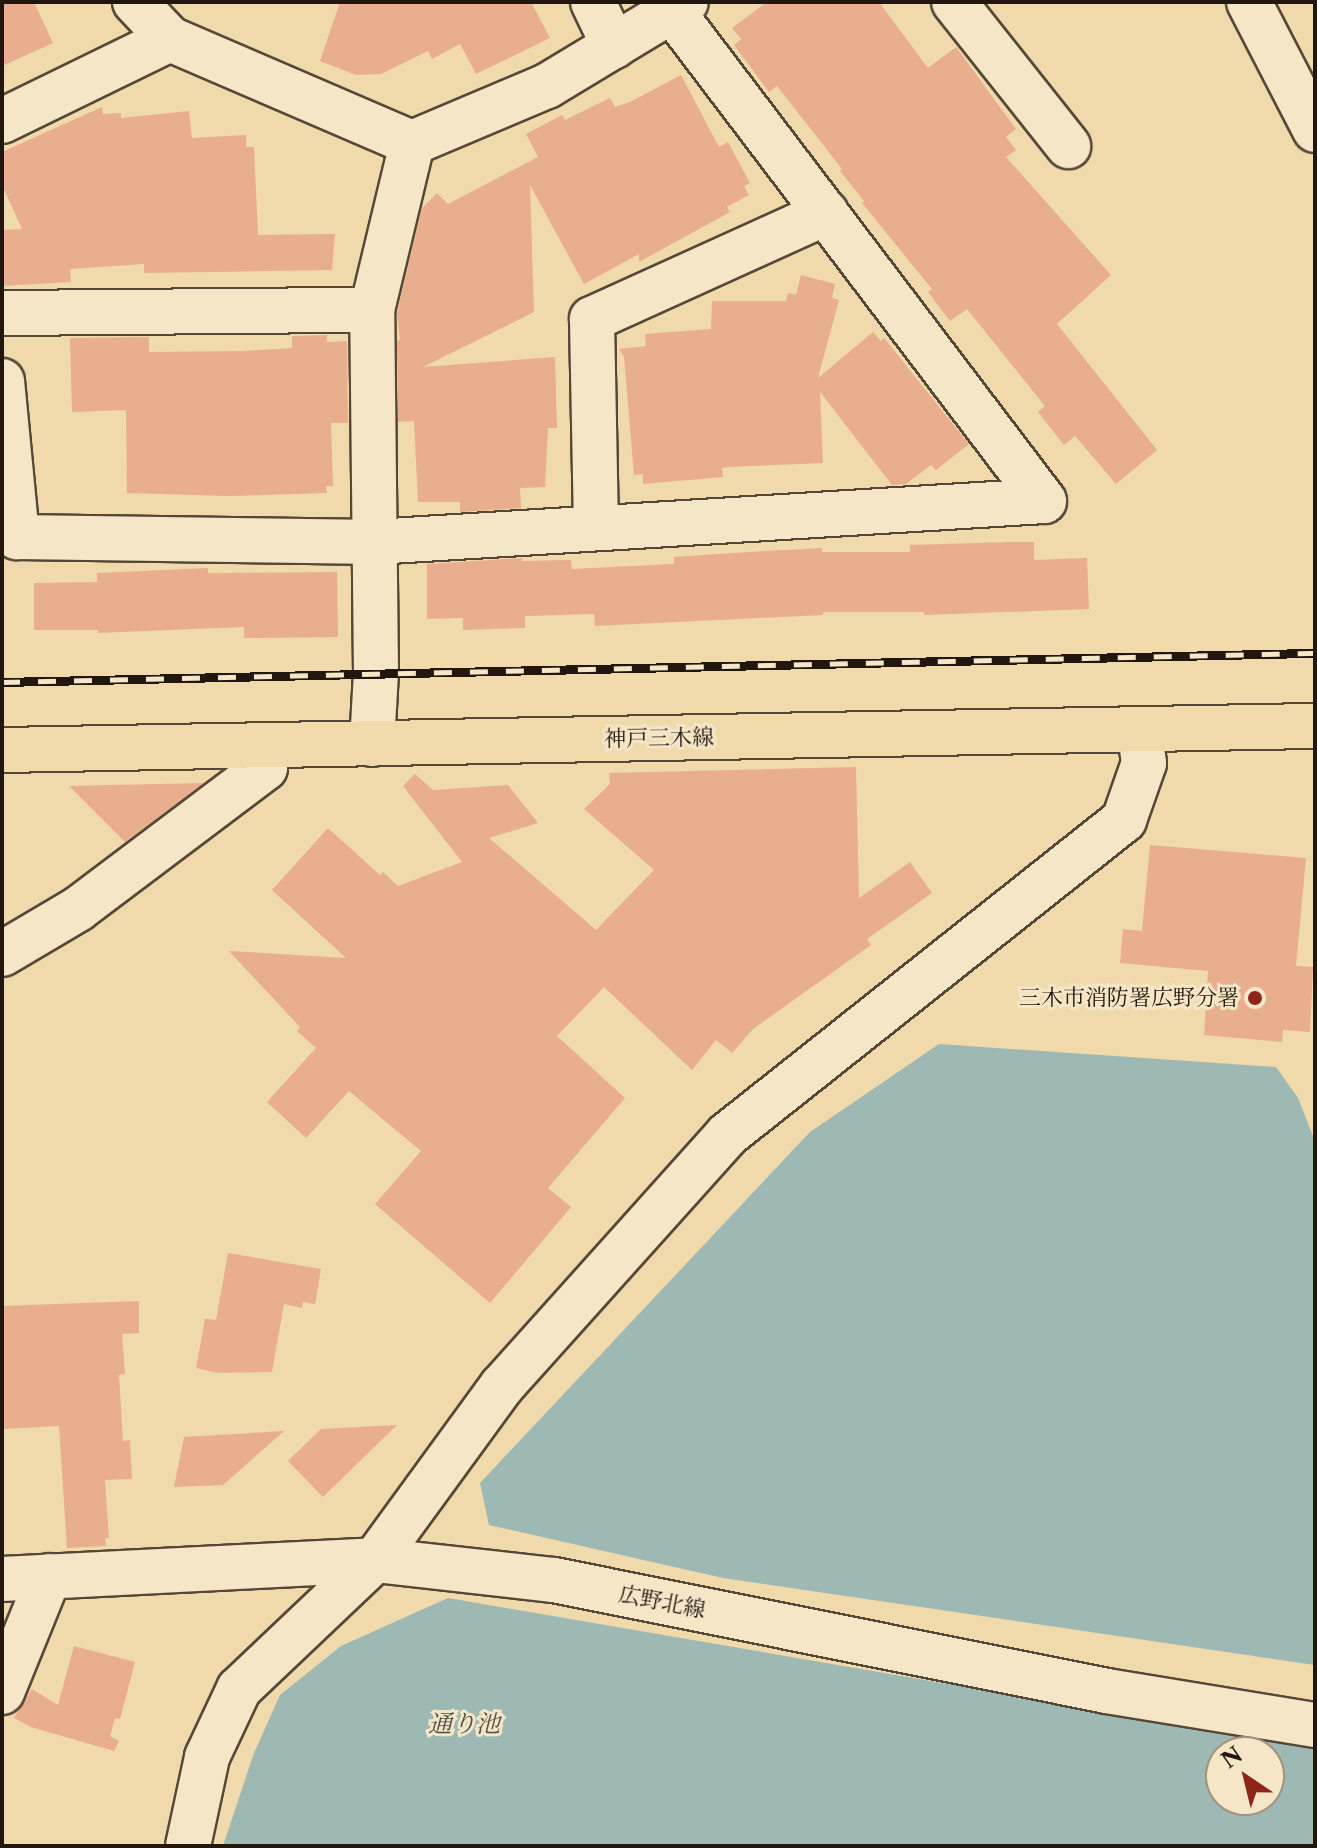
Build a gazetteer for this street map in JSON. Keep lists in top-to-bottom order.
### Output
{
  "streets": {
    "main road": ["神戸三木線"],
    "street": ["広野北線"]
  },
  "water": ["通り池"],
  "places": ["三木市消防署広野分署"],
  "north": "top left"
}
